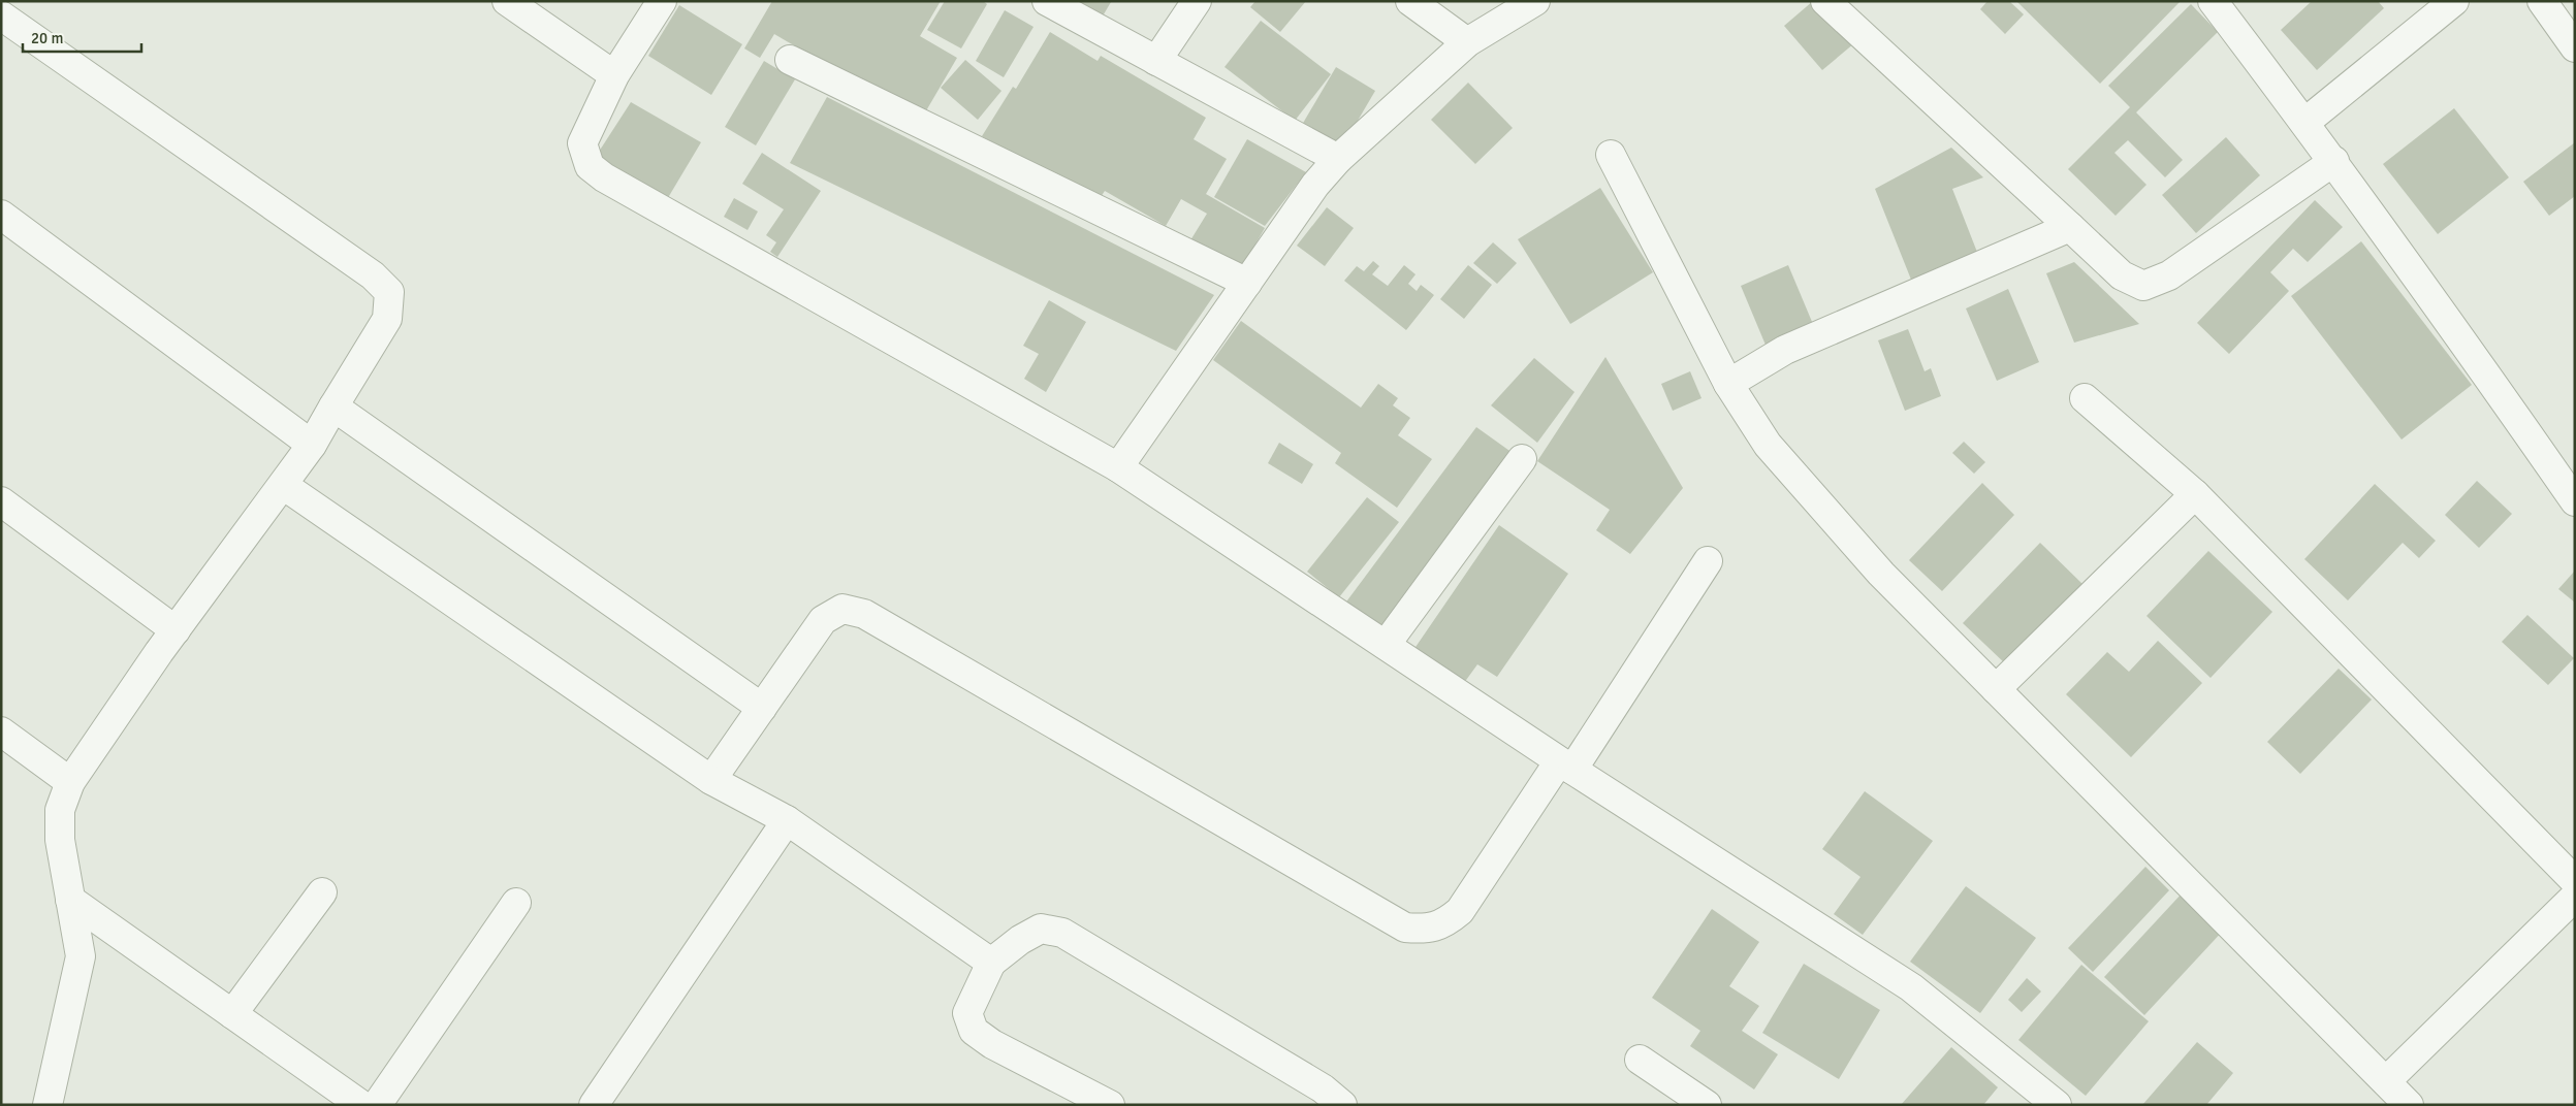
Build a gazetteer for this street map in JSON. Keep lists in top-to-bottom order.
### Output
{
  "scale_bar": "20 m"
}
